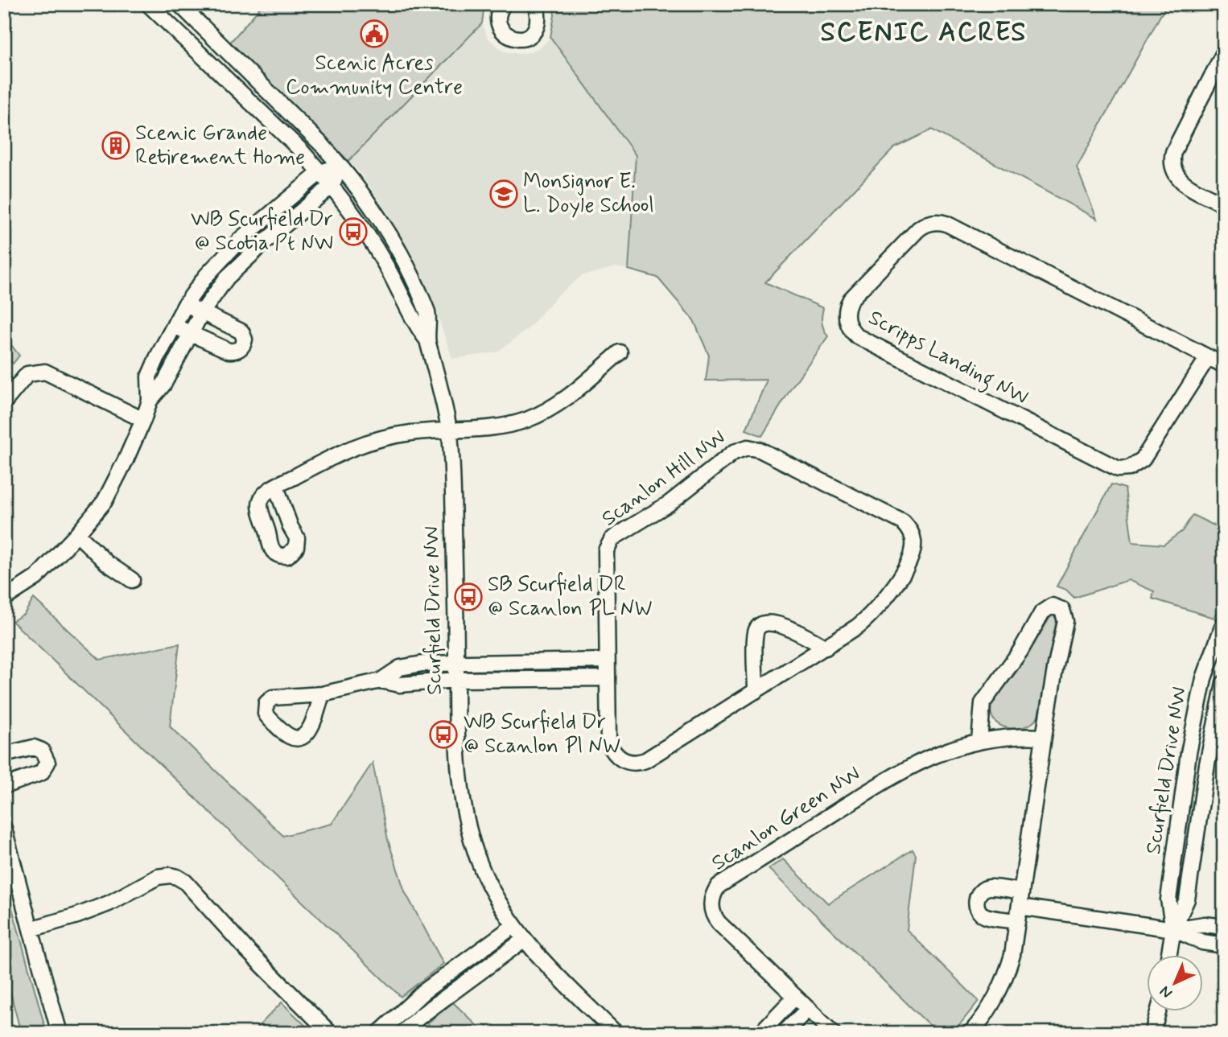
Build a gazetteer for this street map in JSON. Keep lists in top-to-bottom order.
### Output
{
  "streets": {
    "street": [
      "Scripps Landing NW",
      "Scanlon Hill NW",
      "Scurfield Drive NW",
      "Scanlon Green NW"
    ]
  },
  "districts": ["SCENIC ACRES"],
  "places": {
    "public building": ["Scenic Acres Community Centre"],
    "building": ["Scenic Grande Retirement Home"],
    "school or university": ["Monsignor E. L. Doyle School"],
    "bus stop": ["WB Scurfield Dr @ Scotia Pt NW", "SB Scurfield DR @ Scanlon PL NW", "WB Scurfield Dr @ Scanlon Pl NW"]
  },
  "north": "bottom left"
}
